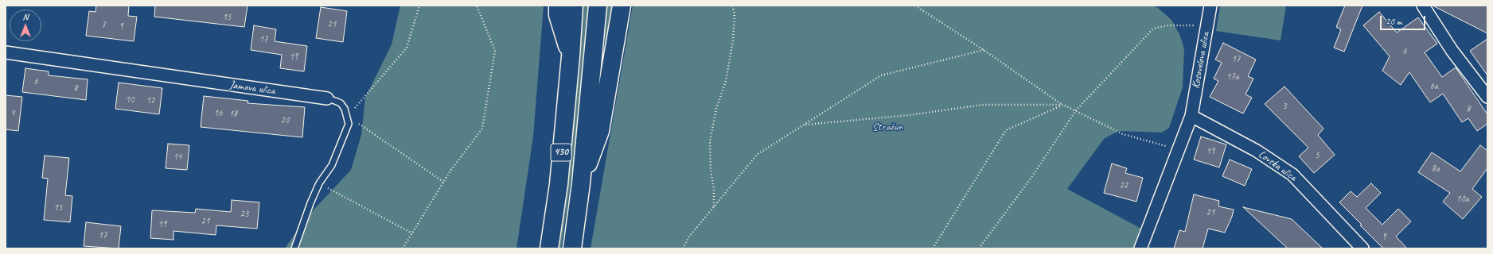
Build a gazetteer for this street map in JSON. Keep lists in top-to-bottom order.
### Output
{
  "streets": {
    "highway": ["430"],
    "street": ["Kosovelova ulica", "Jamova ulica", "Lovska ulica"]
  },
  "crossings": [
    ["Kosovelova ulica", "Lovska ulica"]
  ],
  "parks": ["Stražun"],
  "house_numbers": [
    "15",
    "21",
    "7",
    "9",
    "17",
    "6",
    "19",
    "17",
    "17a",
    "6",
    "6a",
    "8",
    "10",
    "12",
    "3",
    "8",
    "4",
    "16",
    "18",
    "20",
    "19",
    "5",
    "14",
    "8a",
    "22",
    "10a",
    "15",
    "21",
    "23",
    "21",
    "19",
    "17",
    "9"
  ],
  "scale_bar": "20 m",
  "north": "top"
}
